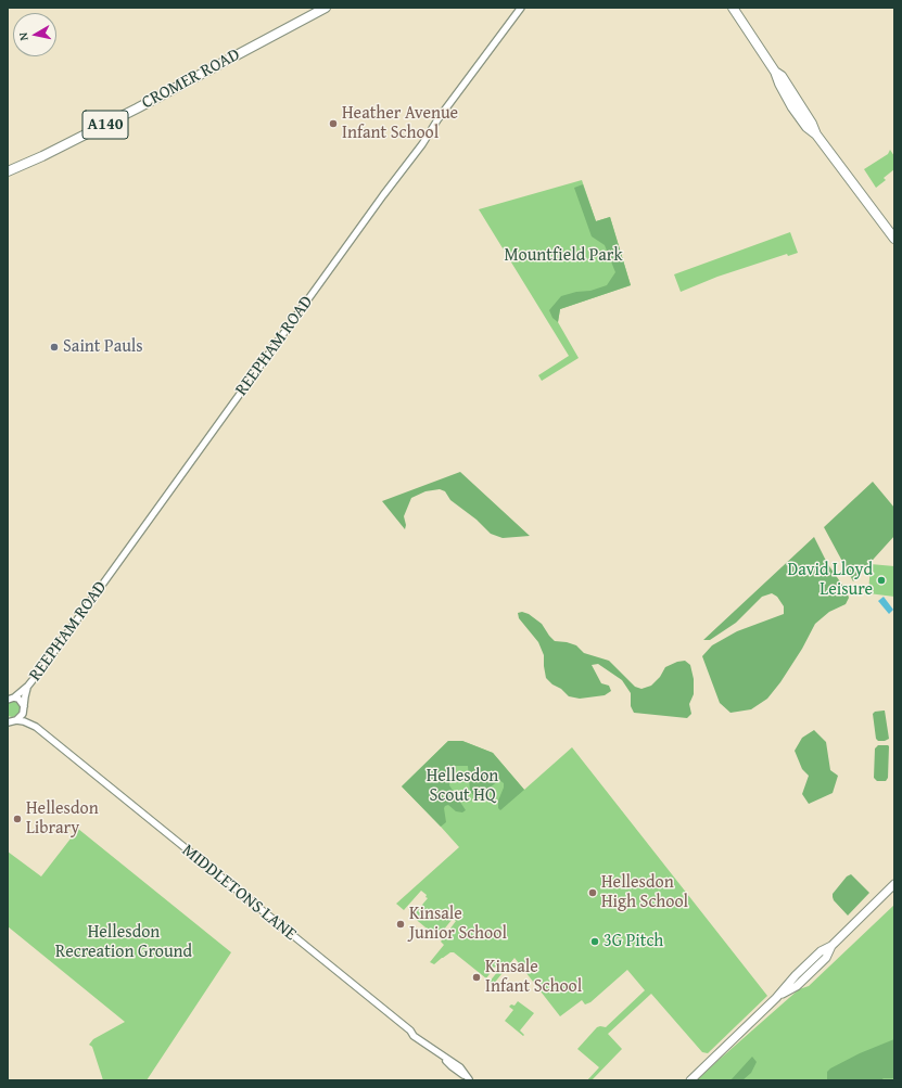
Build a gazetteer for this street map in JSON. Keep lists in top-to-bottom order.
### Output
{
  "streets": {
    "highway": ["CROMER ROAD", "A140"],
    "street": ["REEPHAM ROAD", "MIDDLETONS LANE"]
  },
  "crossings": [
    ["REEPHAM ROAD", "MIDDLETONS LANE"]
  ],
  "parks": ["Mountfield Park", "Hellesdon Scout HQ", "Hellesdon Recreation Ground"],
  "places": [
    "Heather Avenue Infant School",
    "Saint Pauls",
    "David Lloyd Leisure",
    "Hellesdon Library",
    "Hellesdon High School",
    "Kinsale Junior School",
    "3G Pitch",
    "Kinsale Infant School"
  ],
  "north": "left"
}
